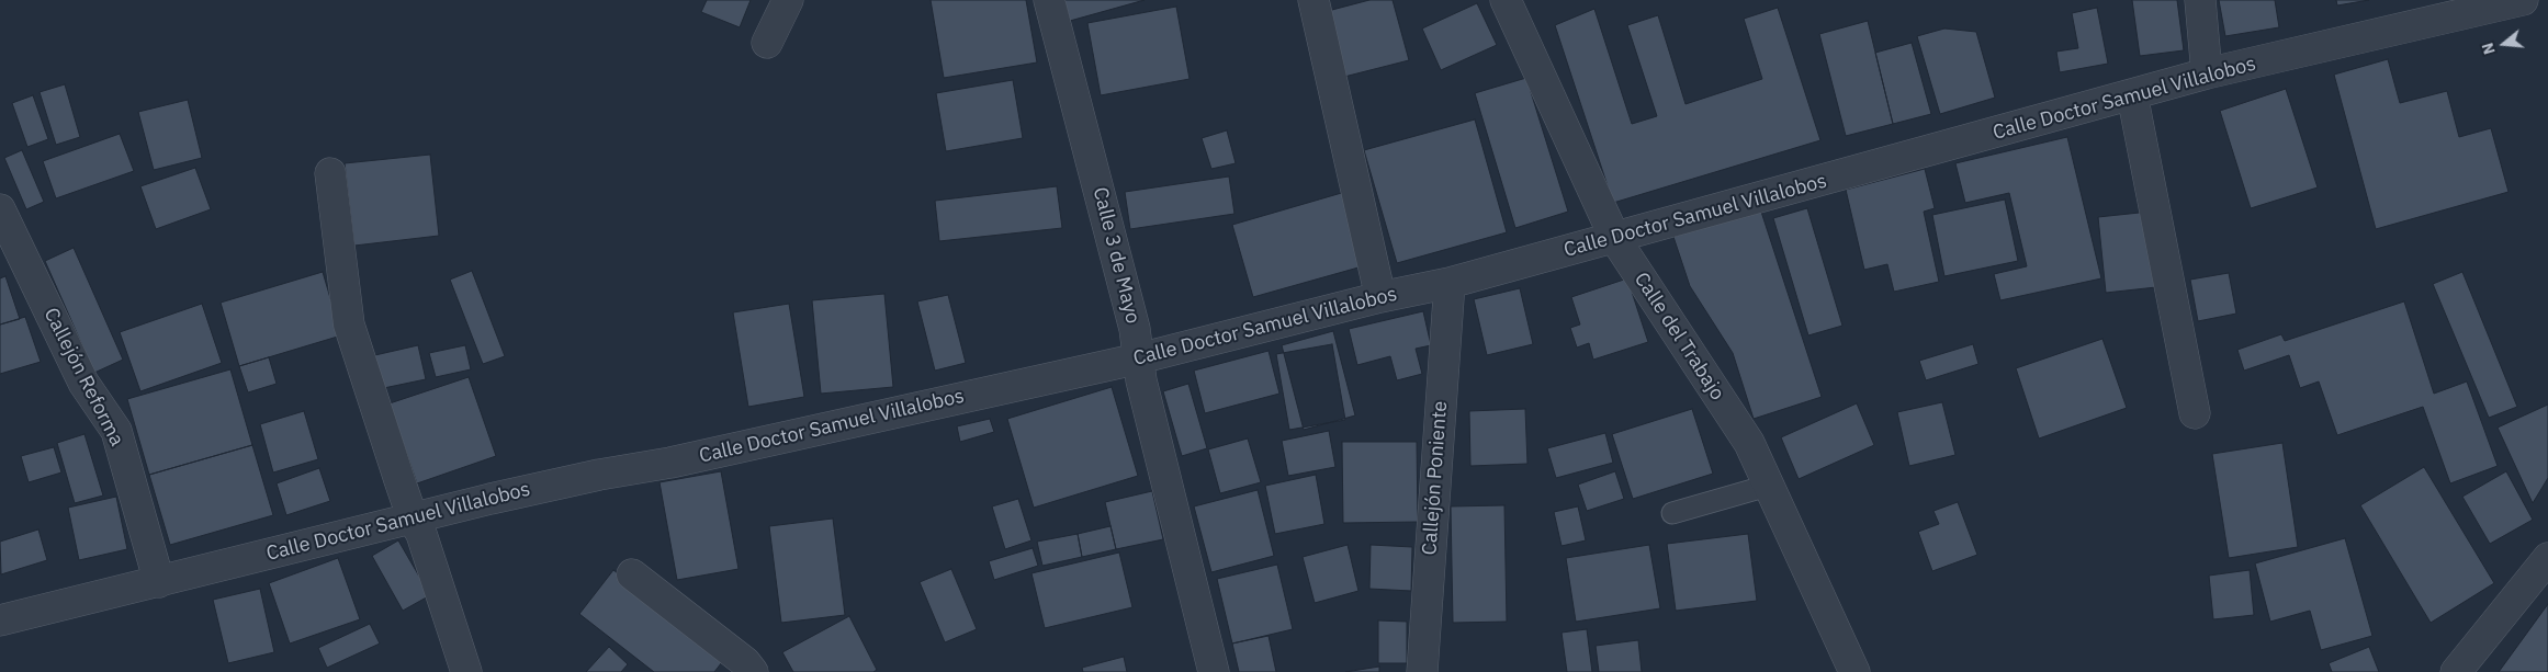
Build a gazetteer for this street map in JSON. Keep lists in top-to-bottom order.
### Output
{
  "streets": {
    "street": [
      "Calle Doctor Samuel Villalobos",
      "Calle 3 de Mayo",
      "Calle del Trabajo",
      "Callejón Reforma",
      "Callejón Poniente"
    ]
  },
  "crossings": [
    ["Calle Doctor Samuel Villalobos", "Calle 3 de Mayo"],
    ["Calle Doctor Samuel Villalobos", "Calle del Trabajo"],
    ["Calle Doctor Samuel Villalobos", "Callejón Reforma"],
    ["Calle Doctor Samuel Villalobos", "Callejón Poniente"]
  ],
  "north": "left"
}
